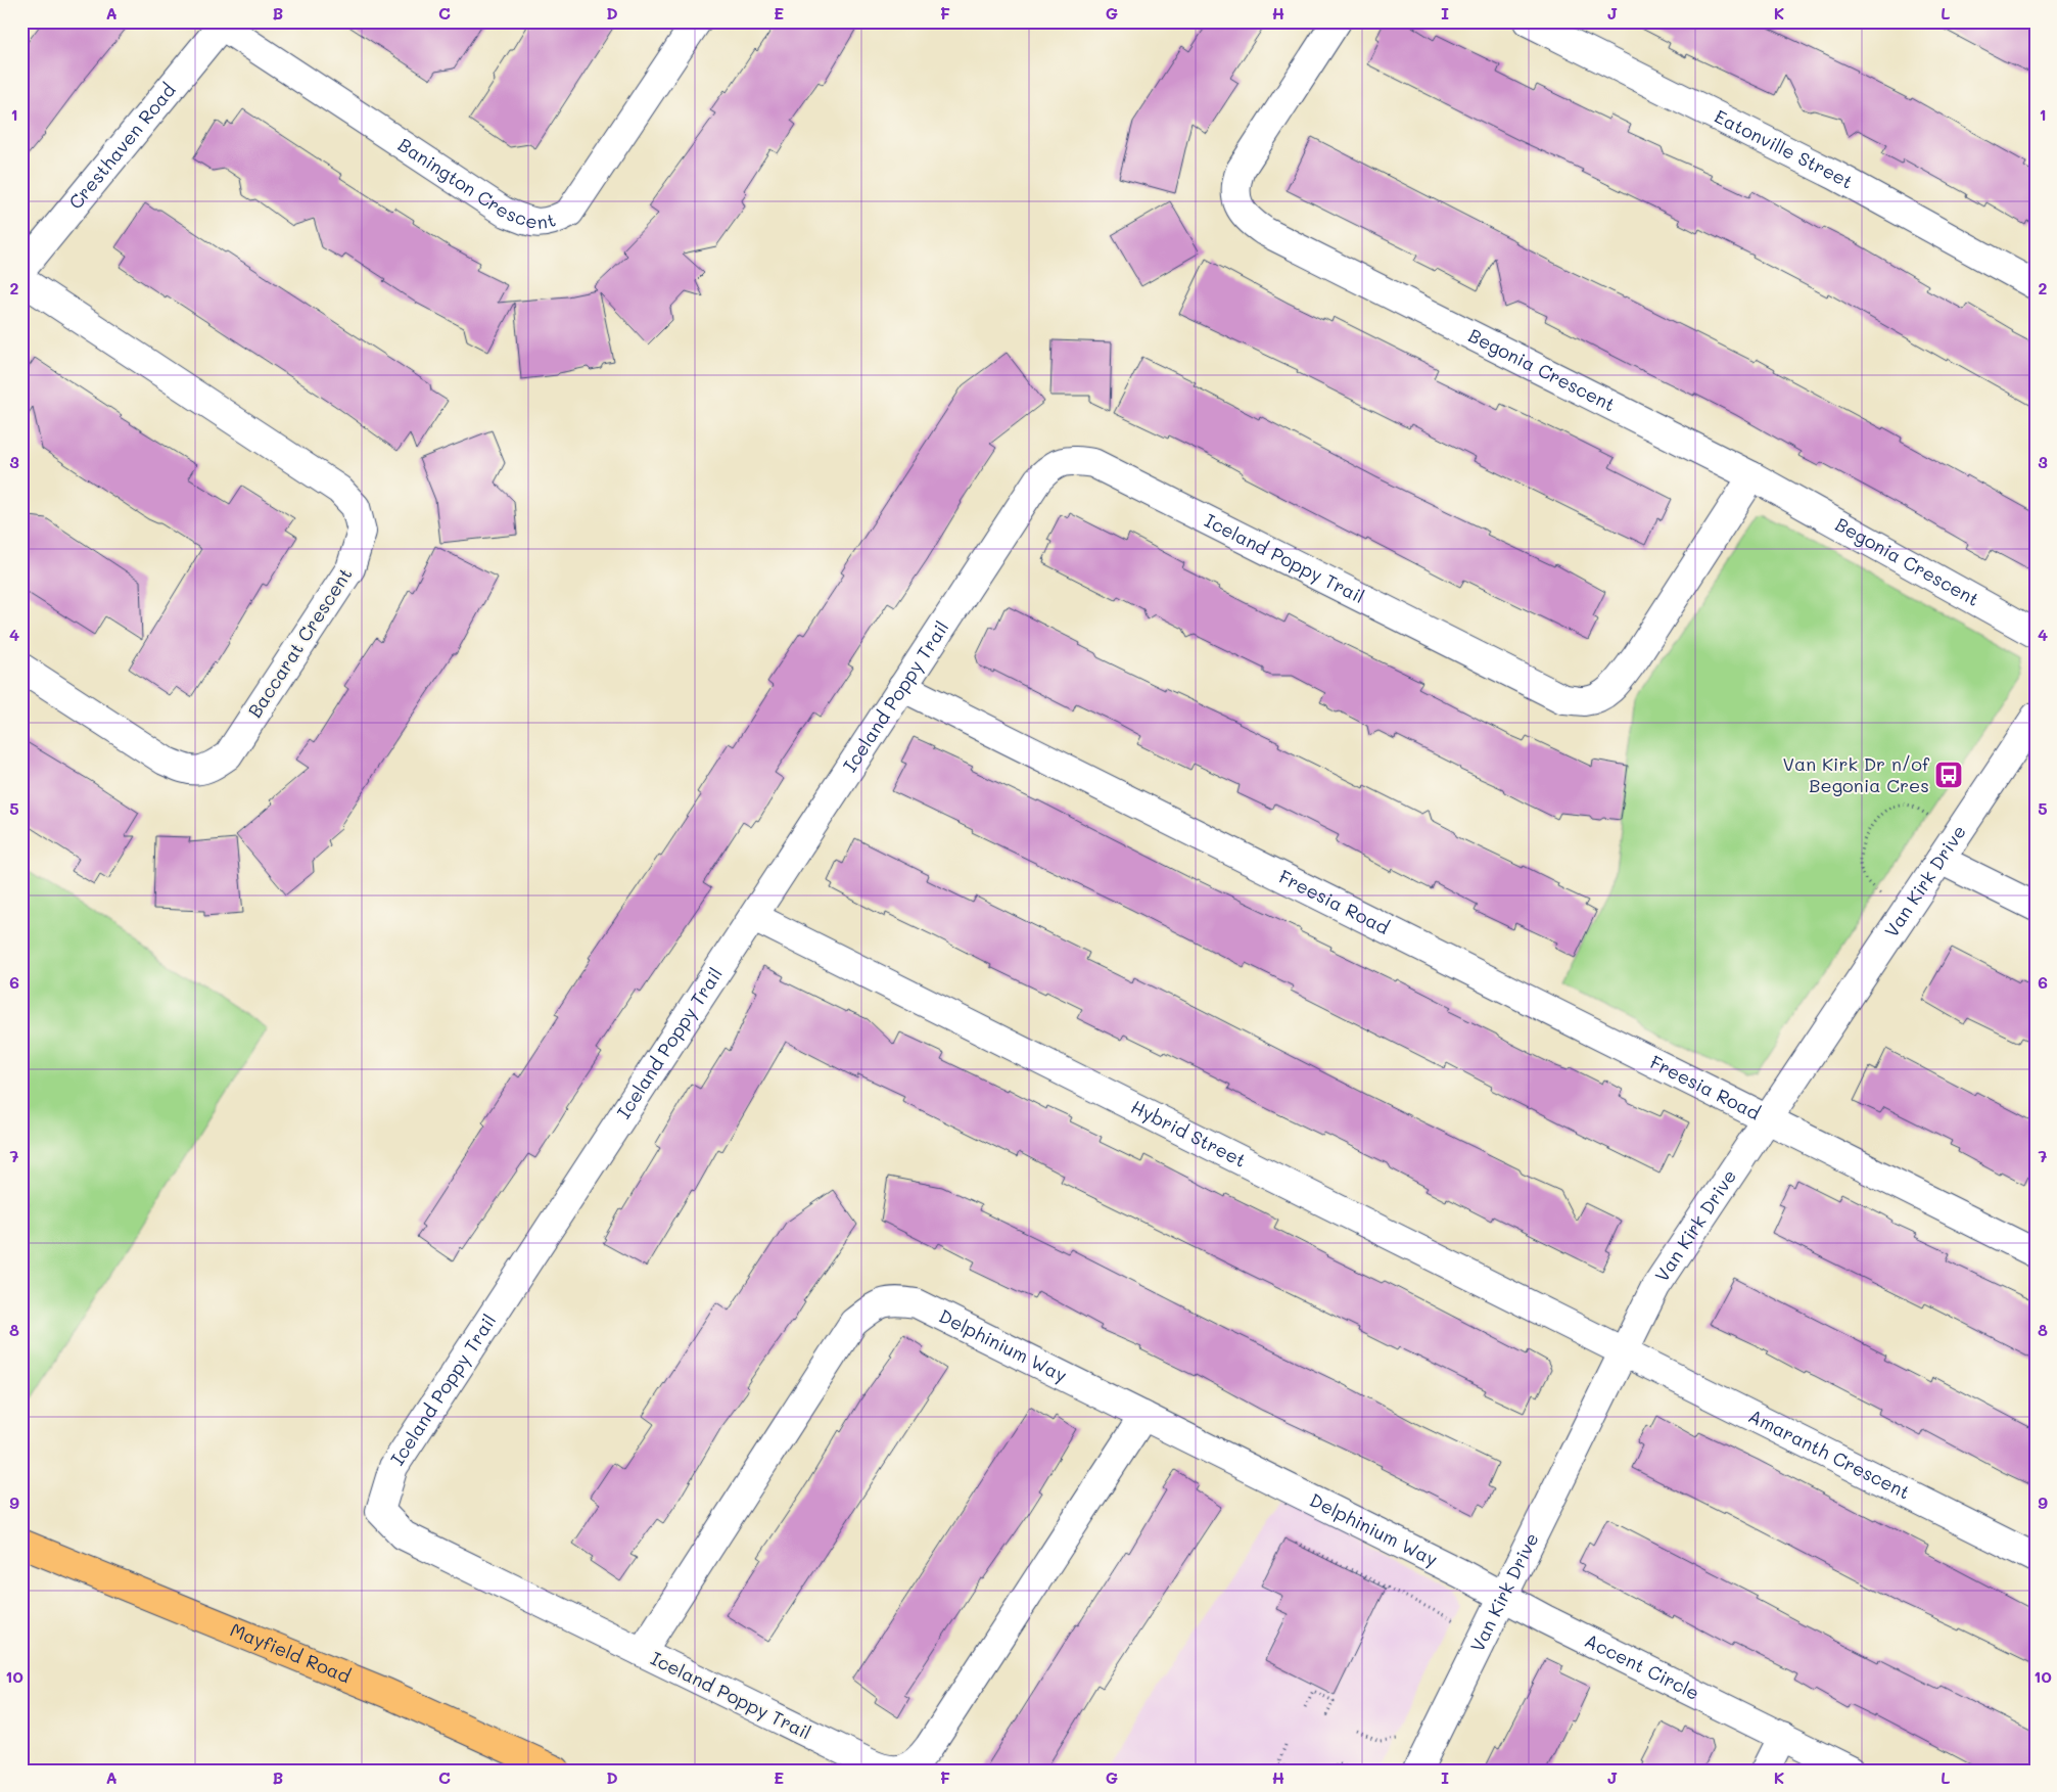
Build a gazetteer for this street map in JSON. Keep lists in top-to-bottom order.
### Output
{
  "streets": {
    "main road": ["Mayfield Road"],
    "street": [
      "Cresthaven Road",
      "Eatonville Street",
      "Banington Crescent",
      "Begonia Crescent",
      "Iceland Poppy Trail",
      "Baccarat Crescent",
      "Van Kirk Drive",
      "Freesia Road",
      "Hybrid Street",
      "Delphinium Way",
      "Amaranth Crescent",
      "Accent Circle"
    ]
  },
  "crossings": [
    ["Cresthaven Road", "Banington Crescent"],
    ["Begonia Crescent", "Iceland Poppy Trail"],
    ["Iceland Poppy Trail", "Freesia Road"],
    ["Iceland Poppy Trail", "Hybrid Street"],
    ["Iceland Poppy Trail", "Delphinium Way"],
    ["Van Kirk Drive", "Freesia Road"],
    ["Van Kirk Drive", "Hybrid Street"],
    ["Van Kirk Drive", "Delphinium Way"],
    ["Van Kirk Drive", "Amaranth Crescent"],
    ["Van Kirk Drive", "Accent Circle"],
    ["Hybrid Street", "Amaranth Crescent"],
    ["Delphinium Way", "Accent Circle"]
  ],
  "places": {
    "bus stop": ["Van Kirk Dr n/of Begonia Cres"]
  },
  "grid": {
    "columns": [
      "A",
      "B",
      "C",
      "D",
      "E",
      "F",
      "G",
      "H",
      "I",
      "J",
      "K",
      "L"
    ],
    "rows": [
      "1",
      "2",
      "3",
      "4",
      "5",
      "6",
      "7",
      "8",
      "9",
      "10"
    ]
  }
}
